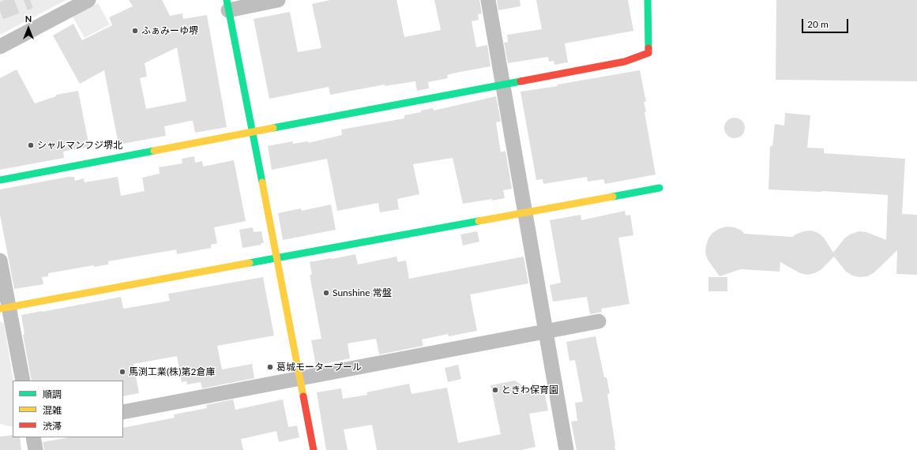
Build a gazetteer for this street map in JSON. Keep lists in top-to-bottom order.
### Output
{
  "places": [
    "ふぁみーゆ堺",
    "シャルマンフジ堺北",
    "Sunshine 常盤",
    "葛城モータープール",
    "馬渕工業(株)第2倉庫",
    "ときわ保育園"
  ],
  "legend": ["順調", "混雑", "渋滞"],
  "scale_bar": "20 m",
  "north": "top"
}
